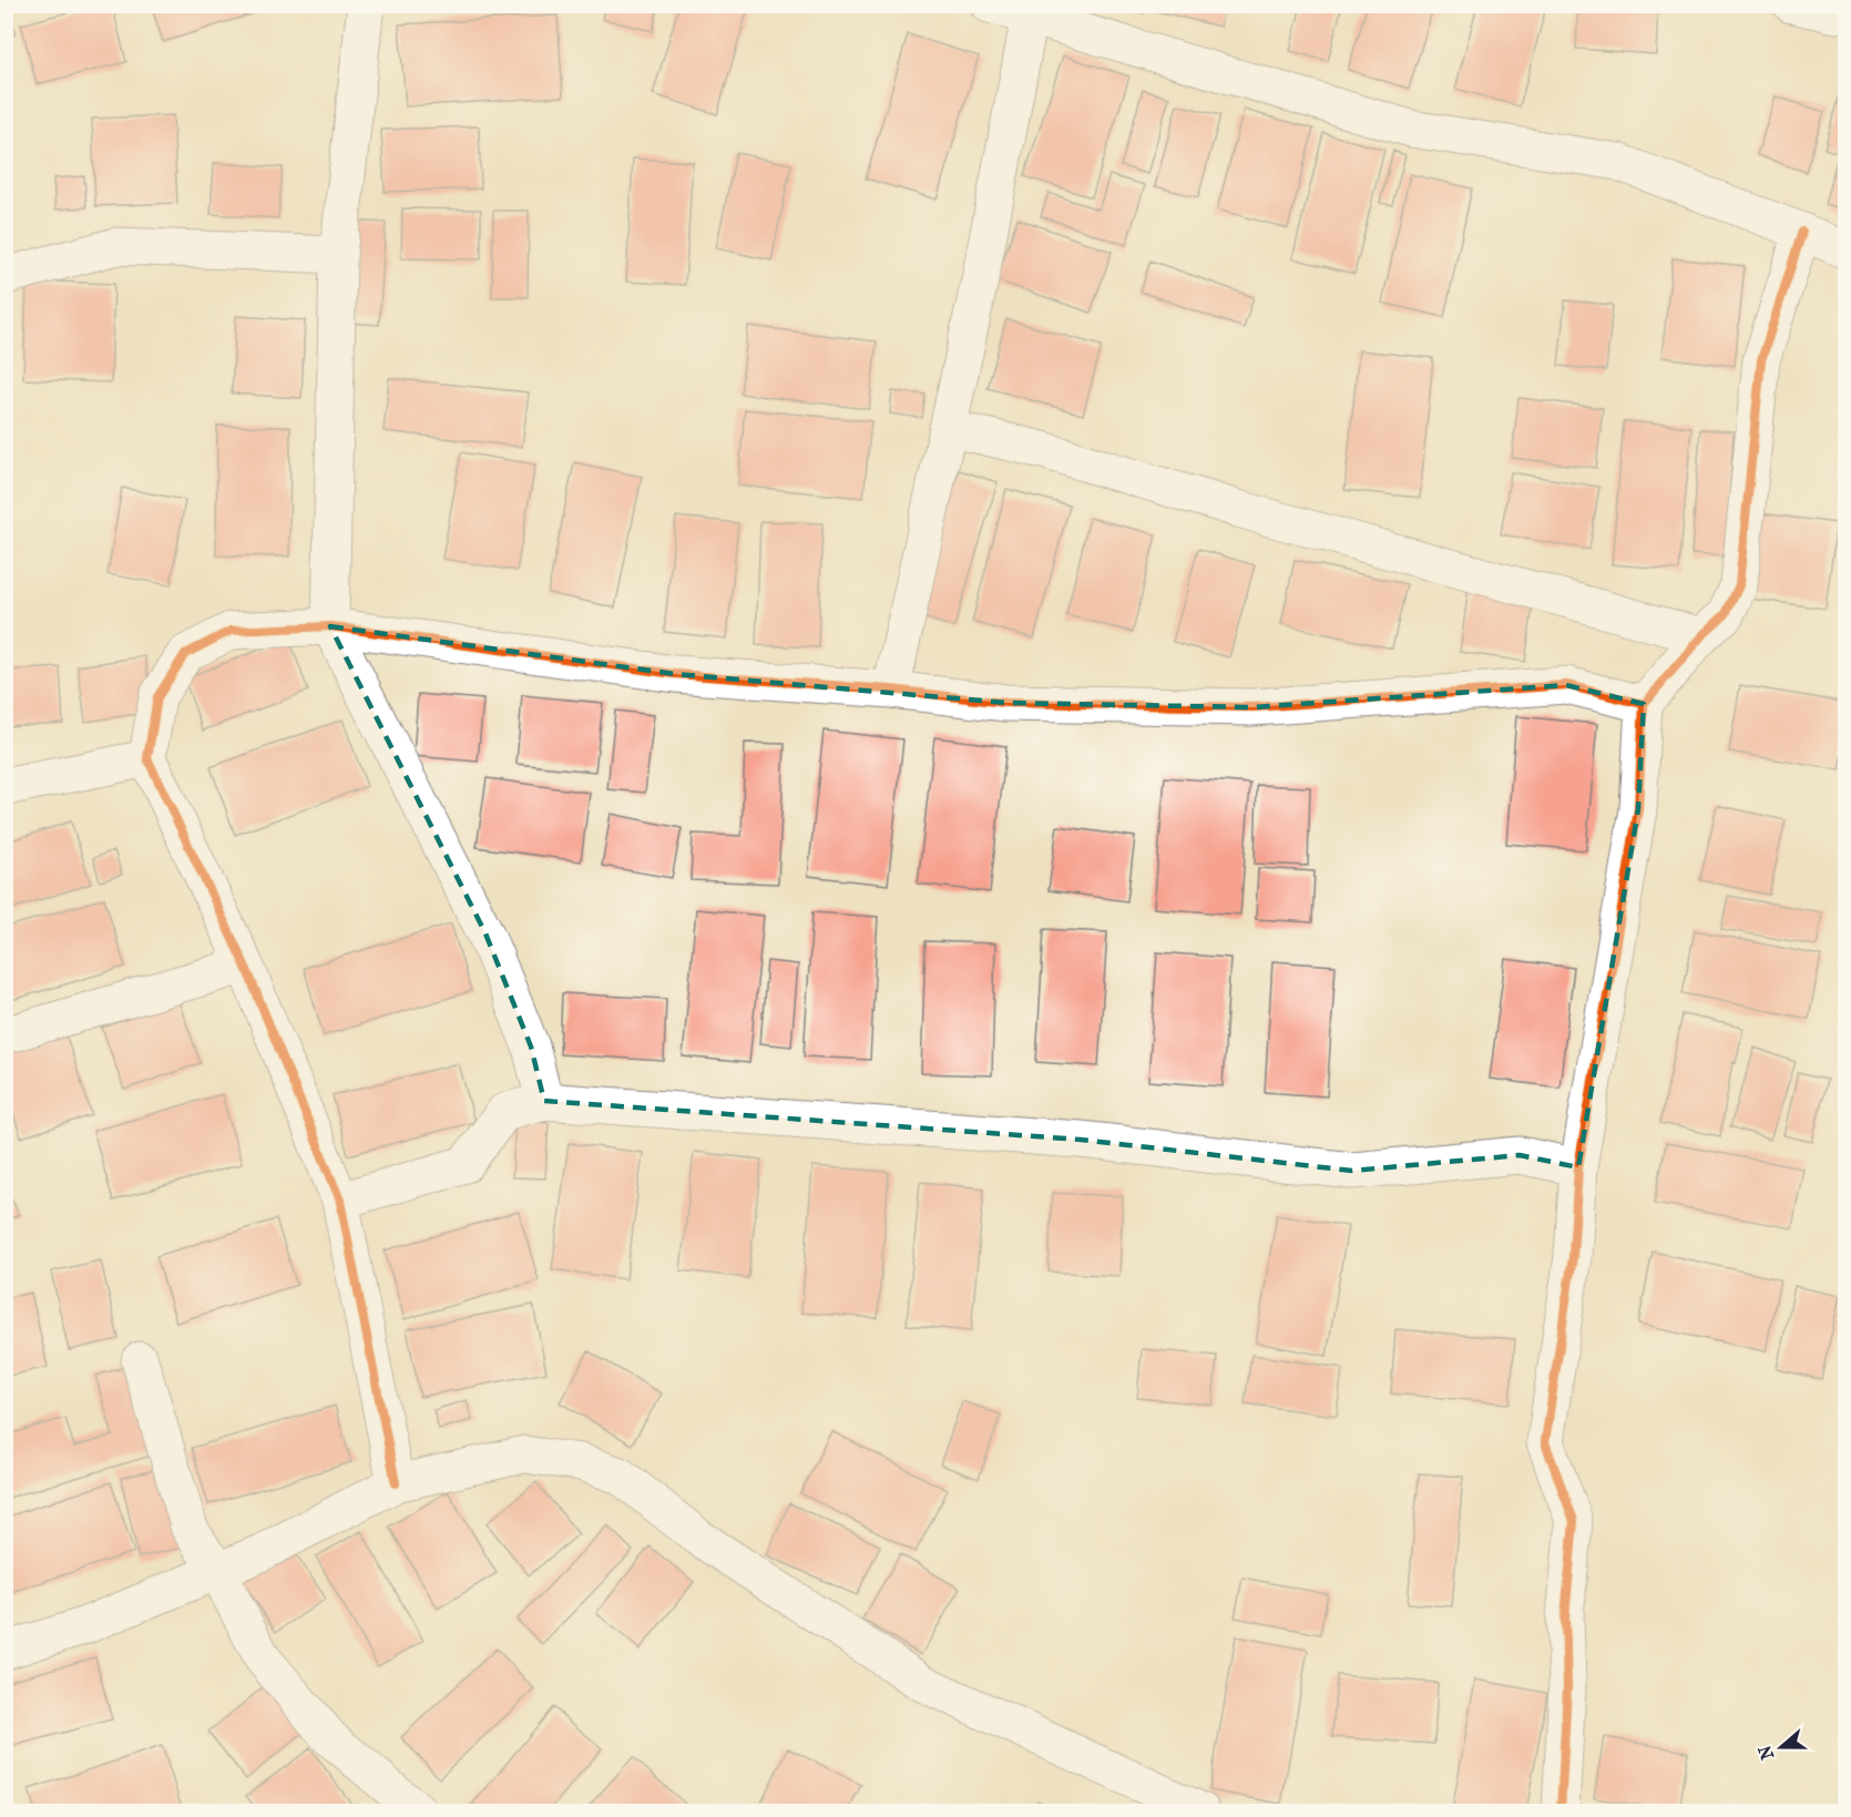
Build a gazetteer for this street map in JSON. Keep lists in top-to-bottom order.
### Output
{
  "north": "left"
}
